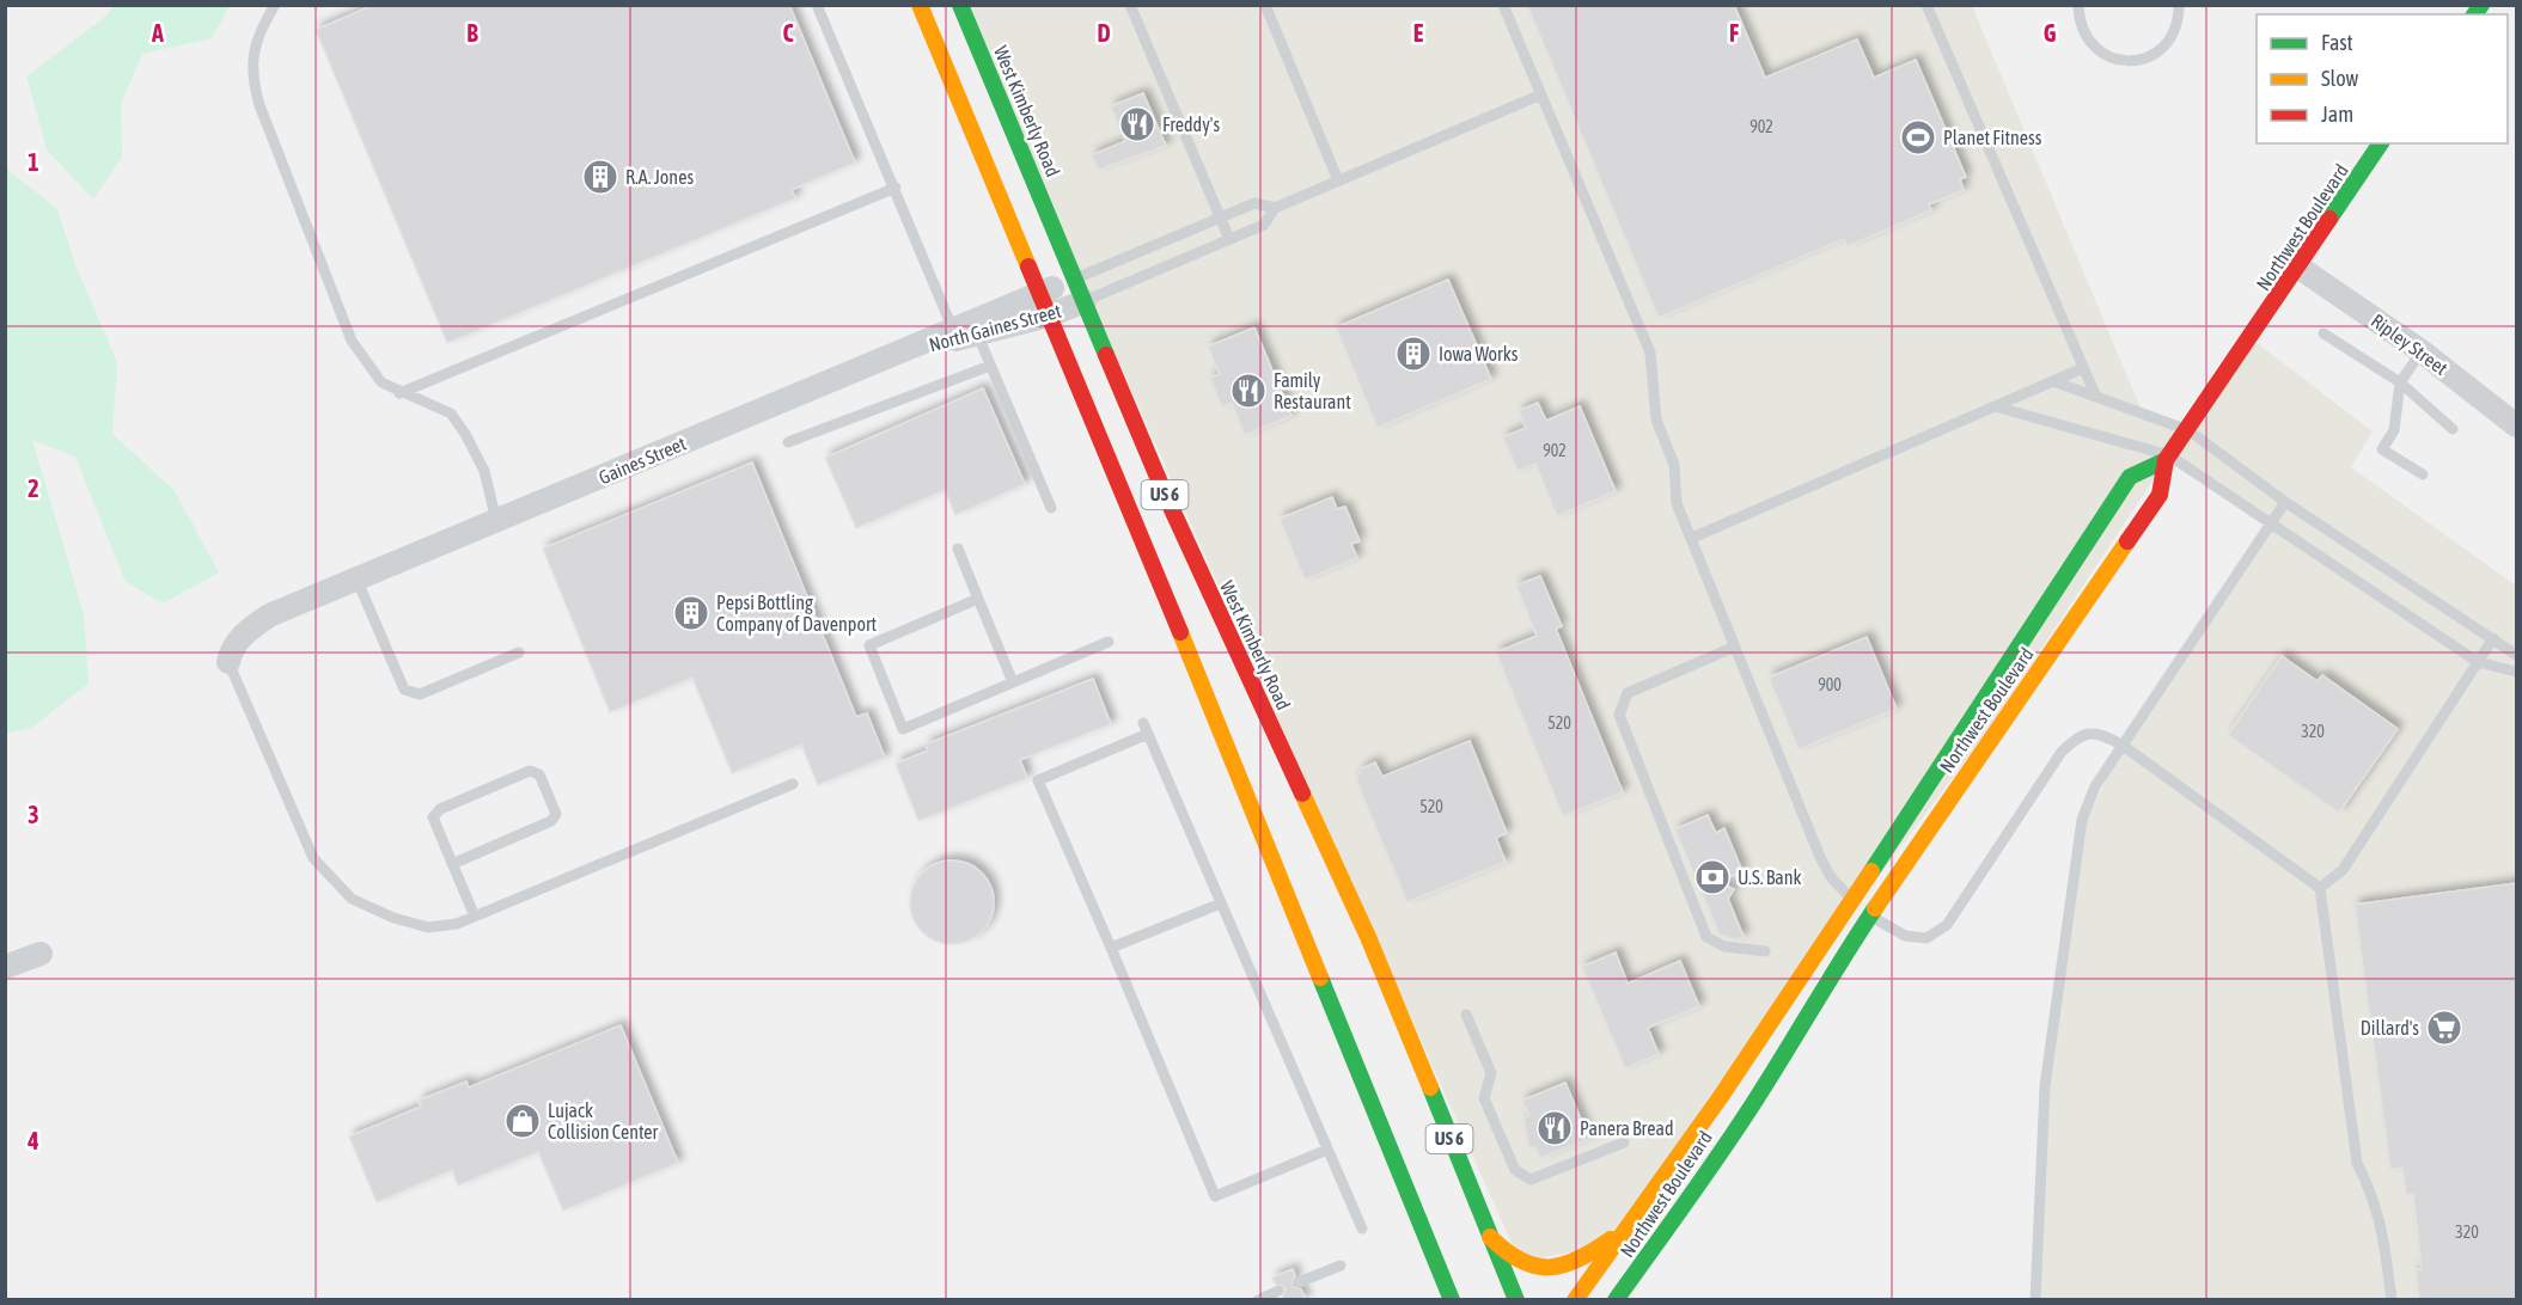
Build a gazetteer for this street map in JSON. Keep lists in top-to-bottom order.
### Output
{
  "streets": {
    "main road": ["West Kimberly Road", "Northwest Boulevard", "US 6"],
    "street": ["North Gaines Street", "Ripley Street", "Gaines Street"]
  },
  "crossings": [
    ["West Kimberly Road", "North Gaines Street"],
    ["West Kimberly Road", "Gaines Street"],
    ["Northwest Boulevard", "Ripley Street"],
    ["North Gaines Street", "Gaines Street"],
    ["North Gaines Street", "US 6"],
    ["Gaines Street", "US 6"]
  ],
  "places": {
    "restaurant": ["Freddy's", "Family Restaurant", "Panera Bread"],
    "sports": ["Planet Fitness"],
    "building": ["R.A. Jones", "Iowa Works", "Pepsi Bottling Company of Davenport"],
    "bank": ["U.S. Bank"],
    "supermarket": ["Dillard's"],
    "shop": ["Lujack Collision Center"]
  },
  "house_numbers": [
    "902",
    "902",
    "900",
    "520",
    "320",
    "520",
    "320"
  ],
  "legend": ["Fast", "Slow", "Jam"],
  "grid": {
    "columns": [
      "A",
      "B",
      "C",
      "D",
      "E",
      "F",
      "G"
    ],
    "rows": [
      "1",
      "2",
      "3",
      "4"
    ]
  }
}
